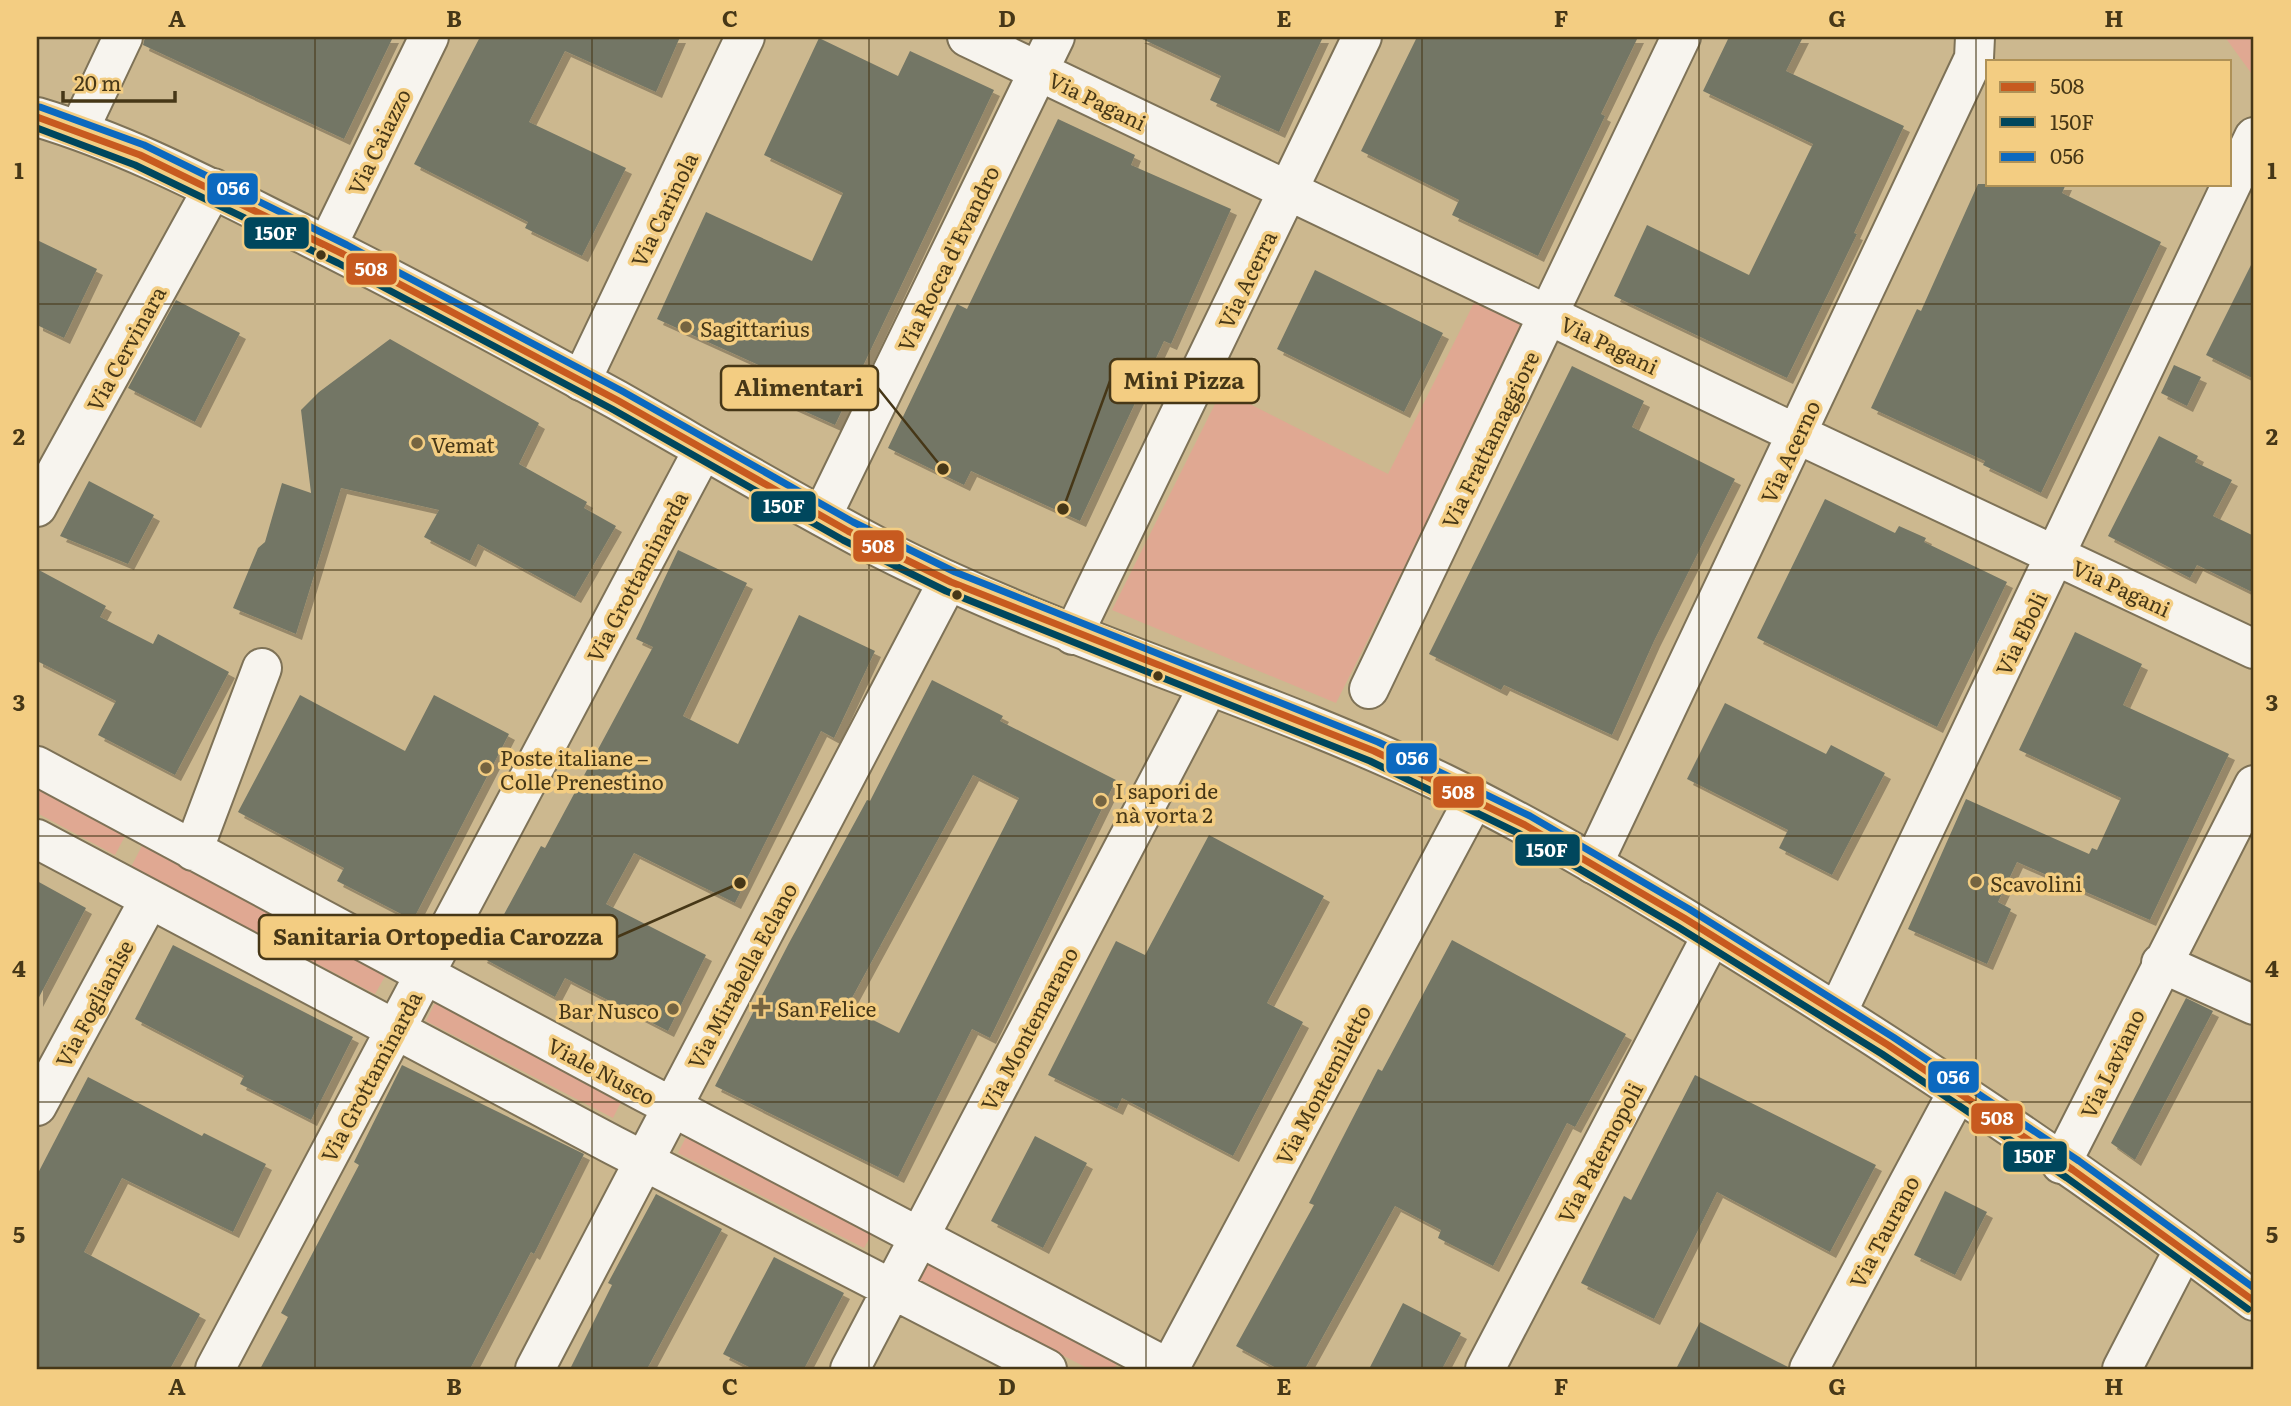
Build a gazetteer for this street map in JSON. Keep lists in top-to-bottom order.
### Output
{
  "streets": {
    "street": [
      "Via Pagani",
      "Via Caiazzo",
      "Via Carinola",
      "Via Rocca d'Evandro",
      "Via Acerra",
      "Via Cervinara",
      "Via Frattamaggiore",
      "Via Acerno",
      "Via Grottaminarda",
      "Via Eboli",
      "Via Mirabella Eclano",
      "Via Foglianise",
      "Via Montemarano",
      "Via Laviano",
      "Viale Nusco",
      "Via Montemiletto",
      "Via Paternopoli",
      "Via Taurano"
    ]
  },
  "crossings": [
    ["Via Pagani", "Via Rocca d'Evandro"],
    ["Via Pagani", "Via Acerra"],
    ["Via Pagani", "Via Frattamaggiore"],
    ["Via Pagani", "Via Acerno"],
    ["Via Pagani", "Via Eboli"],
    ["Via Grottaminarda", "Viale Nusco"],
    ["Via Mirabella Eclano", "Viale Nusco"],
    ["Via Montemarano", "Viale Nusco"],
    ["Viale Nusco", "Via Montemiletto"]
  ],
  "places": {
    "other": [
      "Sagittarius",
      "Vemat",
      "Alimentari",
      "Mini Pizza",
      "Poste italiane – Colle Prenestino",
      "I sapori de nà vorta 2",
      "Scavolini",
      "Sanitaria Ortopedia Carozza",
      "Bar Nusco"
    ],
    "health": ["San Felice"]
  },
  "lines": ["transit line 056", "transit line 508", "transit line 150F"],
  "legend": ["508", "150F", "056"],
  "scale_bar": "20 m",
  "grid": {
    "columns": [
      "A",
      "B",
      "C",
      "D",
      "E",
      "F",
      "G",
      "H"
    ],
    "rows": [
      "1",
      "2",
      "3",
      "4",
      "5"
    ]
  }
}
